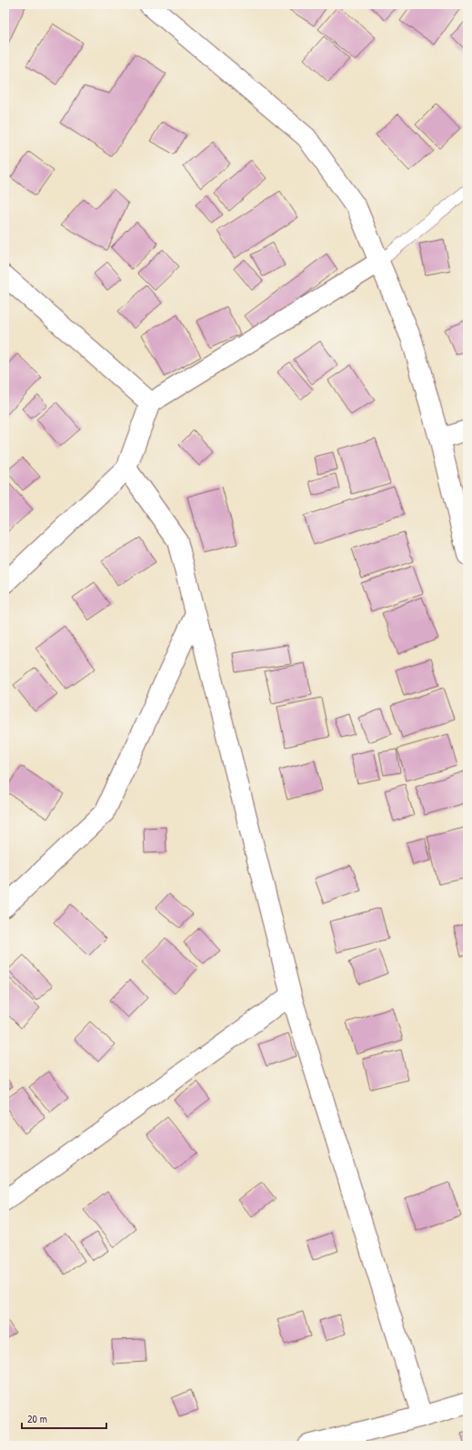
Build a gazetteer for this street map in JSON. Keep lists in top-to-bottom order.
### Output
{
  "scale_bar": "20 m"
}
